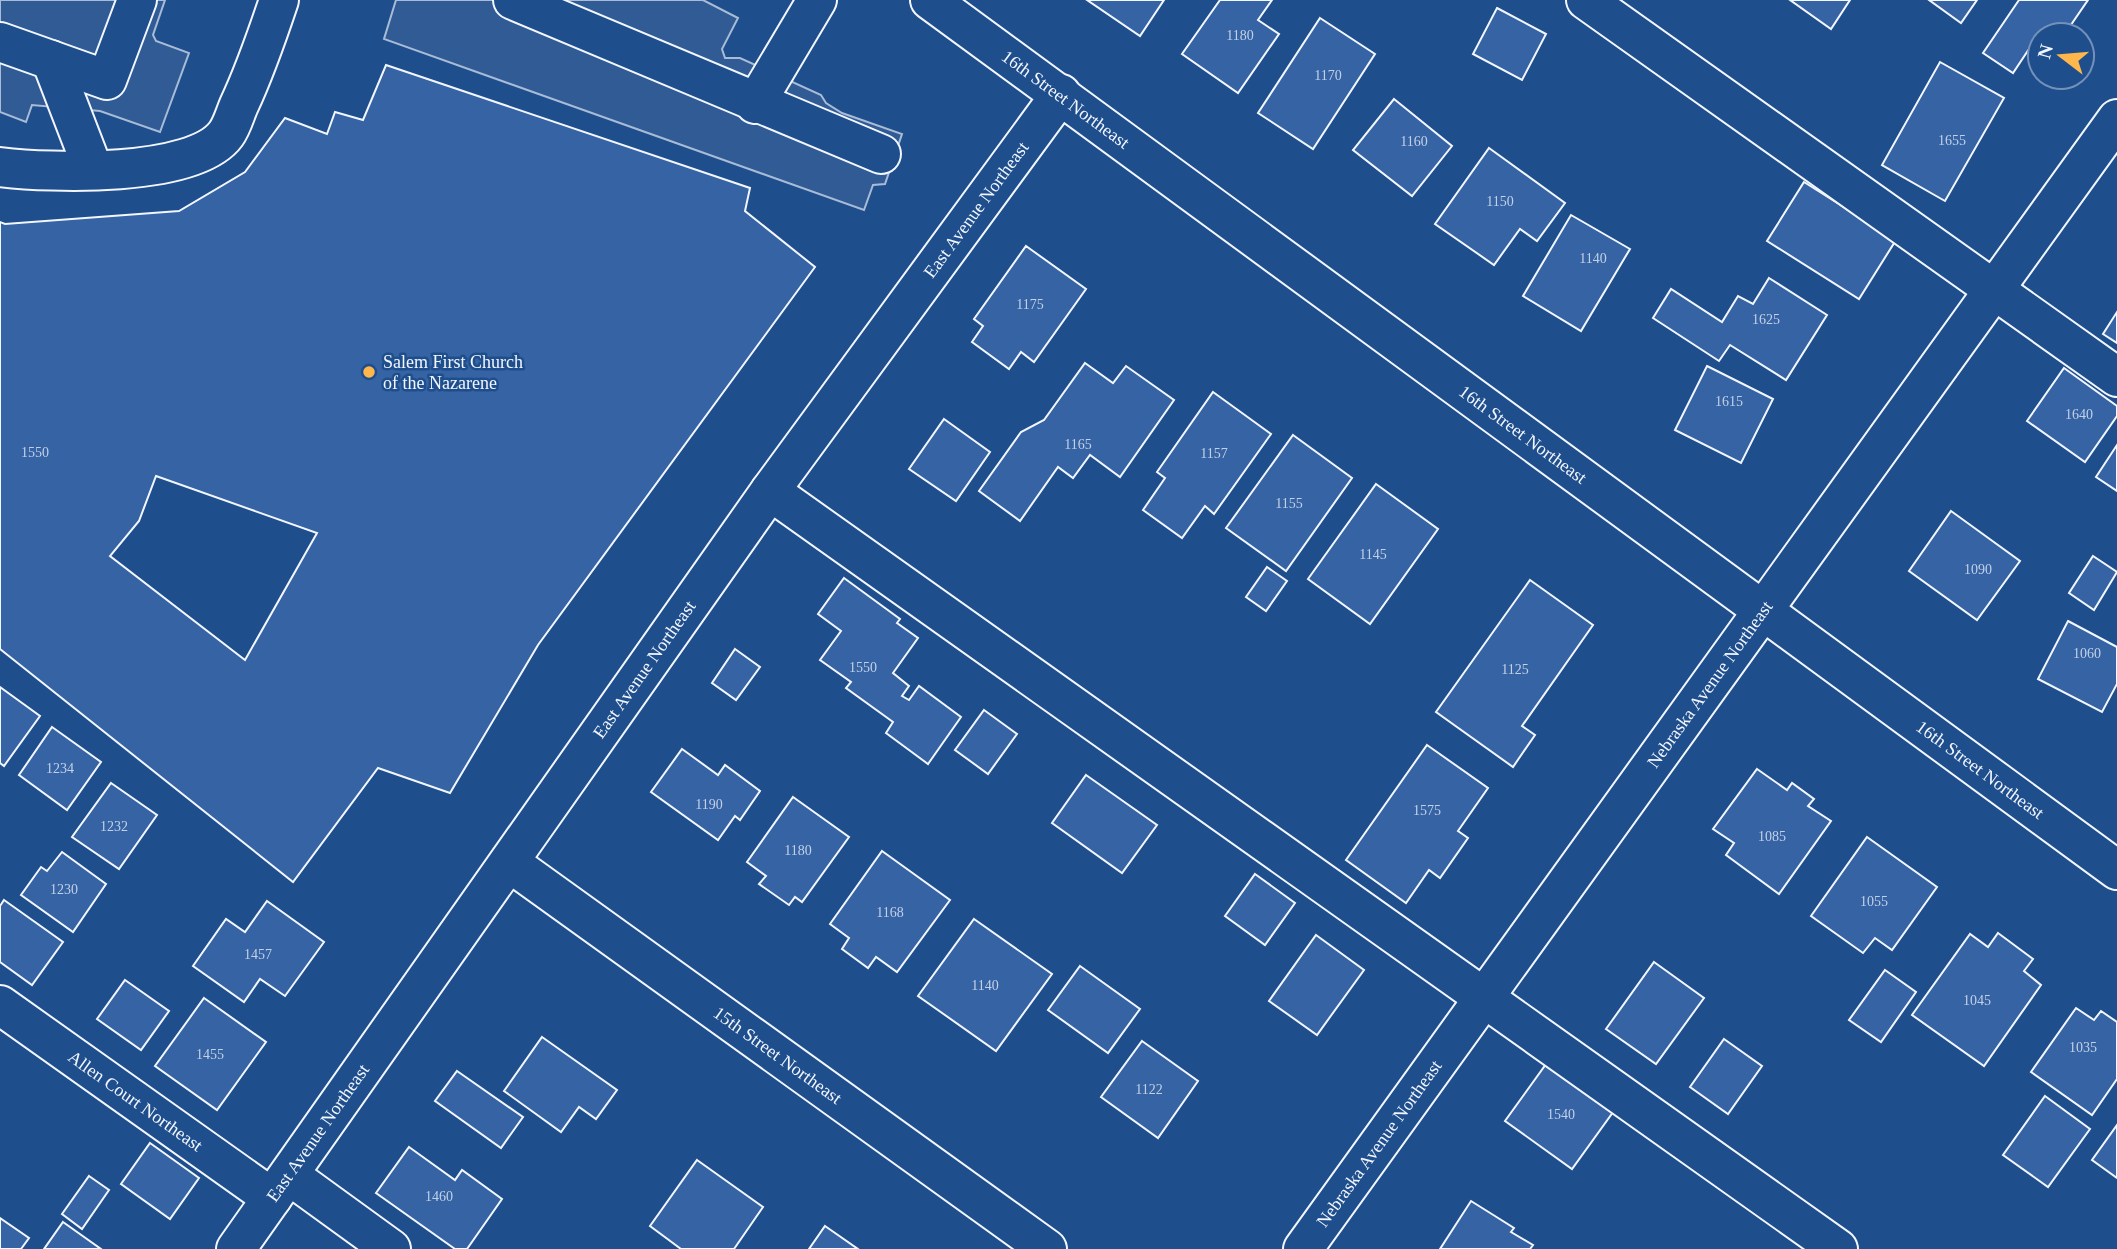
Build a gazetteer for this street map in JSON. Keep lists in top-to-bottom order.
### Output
{
  "streets": {
    "street": [
      "16th Street Northeast",
      "East Avenue Northeast",
      "Nebraska Avenue Northeast",
      "15th Street Northeast",
      "Allen Court Northeast"
    ]
  },
  "crossings": [
    ["16th Street Northeast", "East Avenue Northeast"],
    ["16th Street Northeast", "Nebraska Avenue Northeast"],
    ["East Avenue Northeast", "15th Street Northeast"],
    ["East Avenue Northeast", "Allen Court Northeast"]
  ],
  "places": ["Salem First Church of the Nazarene"],
  "house_numbers": [
    "1180",
    "1170",
    "1655",
    "1160",
    "1150",
    "1140",
    "1175",
    "1625",
    "1615",
    "1640",
    "1165",
    "1550",
    "1157",
    "1155",
    "1145",
    "1090",
    "1060",
    "1550",
    "1125",
    "1234",
    "1190",
    "1575",
    "1232",
    "1085",
    "1180",
    "1230",
    "1055",
    "1168",
    "1457",
    "1140",
    "1045",
    "1035",
    "1455",
    "1122",
    "1540",
    "1460"
  ],
  "north": "left"
}
